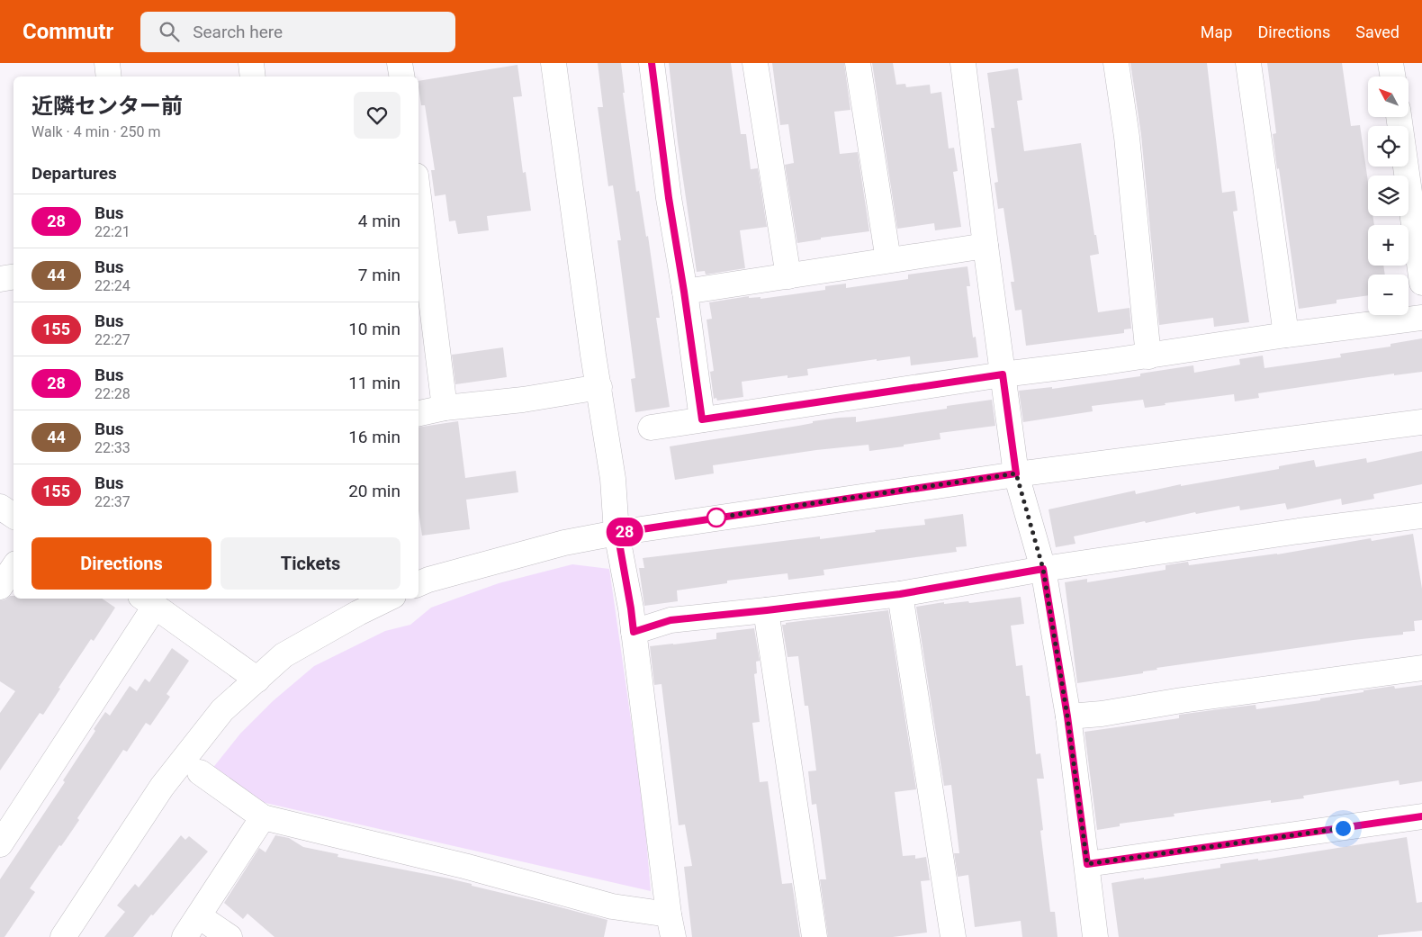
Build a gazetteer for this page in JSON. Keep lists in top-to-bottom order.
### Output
{
  "lines": ["bus line 28"],
  "north": "top left",
  "page": {
    "header": "Commutr",
    "search": "Search here",
    "nav": ["Map", "Directions", "Saved"],
    "on_map": "28",
    "map_buttons": ["+", "−"],
    "heading": [
      ["近隣センター前", "Walk · 4 min · 250 m"],
      "Departures"
    ],
    "list": [
      {
        "mark": "28",
        "name": "Bus",
        "note": "22:21",
        "value": "4 min"
      },
      {
        "mark": "44",
        "name": "Bus",
        "note": "22:24",
        "value": "7 min"
      },
      {
        "mark": "155",
        "name": "Bus",
        "note": "22:27",
        "value": "10 min"
      },
      {
        "mark": "28",
        "name": "Bus",
        "note": "22:28",
        "value": "11 min"
      },
      {
        "mark": "44",
        "name": "Bus",
        "note": "22:33",
        "value": "16 min"
      },
      {
        "mark": "155",
        "name": "Bus",
        "note": "22:37",
        "value": "20 min"
      }
    ],
    "buttons": ["Directions", "Tickets"]
  }
}
